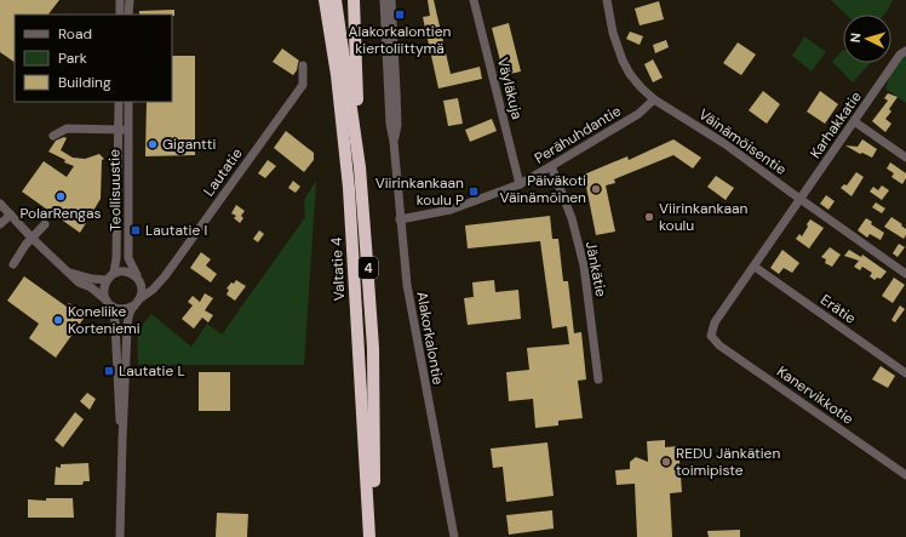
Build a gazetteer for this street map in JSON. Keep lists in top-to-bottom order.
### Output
{
  "streets": {
    "highway": ["4", "Valtatie 4"],
    "street": [
      "Väyläkuja",
      "Karhakkatie",
      "Perähuhdantie",
      "Väinämöisentie",
      "Lautatie",
      "Teollisuustie",
      "Jänkätie",
      "Erätie",
      "Alakorkalontie",
      "Kanervikkotie"
    ]
  },
  "crossings": [
    ["Väyläkuja", "Perähuhdantie"],
    ["Karhakkatie", "Väinämöisentie"],
    ["Karhakkatie", "Erätie"],
    ["Karhakkatie", "Kanervikkotie"],
    ["Perähuhdantie", "Väinämöisentie"],
    ["Perähuhdantie", "Jänkätie"],
    ["Perähuhdantie", "Alakorkalontie"],
    ["Lautatie", "Teollisuustie"]
  ],
  "places": {
    "transit": [
      "Alakorkalontien kiertoliittymä",
      "Viirinkankaan koulu P",
      "Lautatie I",
      "Lautatie L"
    ],
    "other": [
      "Gigantti",
      "Päiväkoti Väinämöinen",
      "PolarRengas",
      "Viirinkankaan koulu",
      "Koneliike Korteniemi",
      "REDU Jänkätien toimipiste"
    ]
  },
  "legend": ["Road", "Park", "Building"],
  "north": "left"
}
